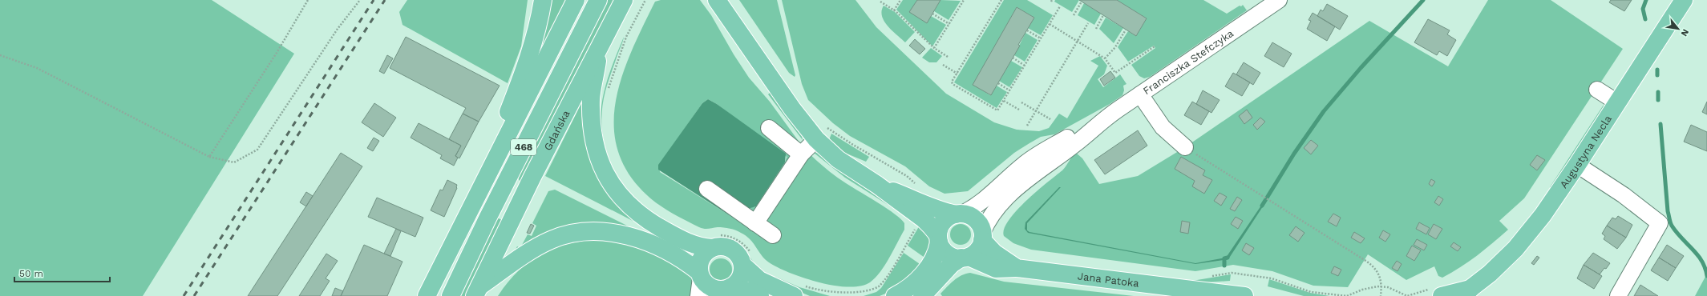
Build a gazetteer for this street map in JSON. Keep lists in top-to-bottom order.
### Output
{
  "streets": {
    "main road": [
      "Gdańska",
      "468",
      "Augustyna Necla",
      "Jana Patoka"
    ],
    "street": ["Franciszka Stefczyka"]
  },
  "crossings": [
    ["Franciszka Stefczyka", "Jana Patoka"]
  ],
  "scale_bar": "50 m",
  "north": "bottom right"
}
